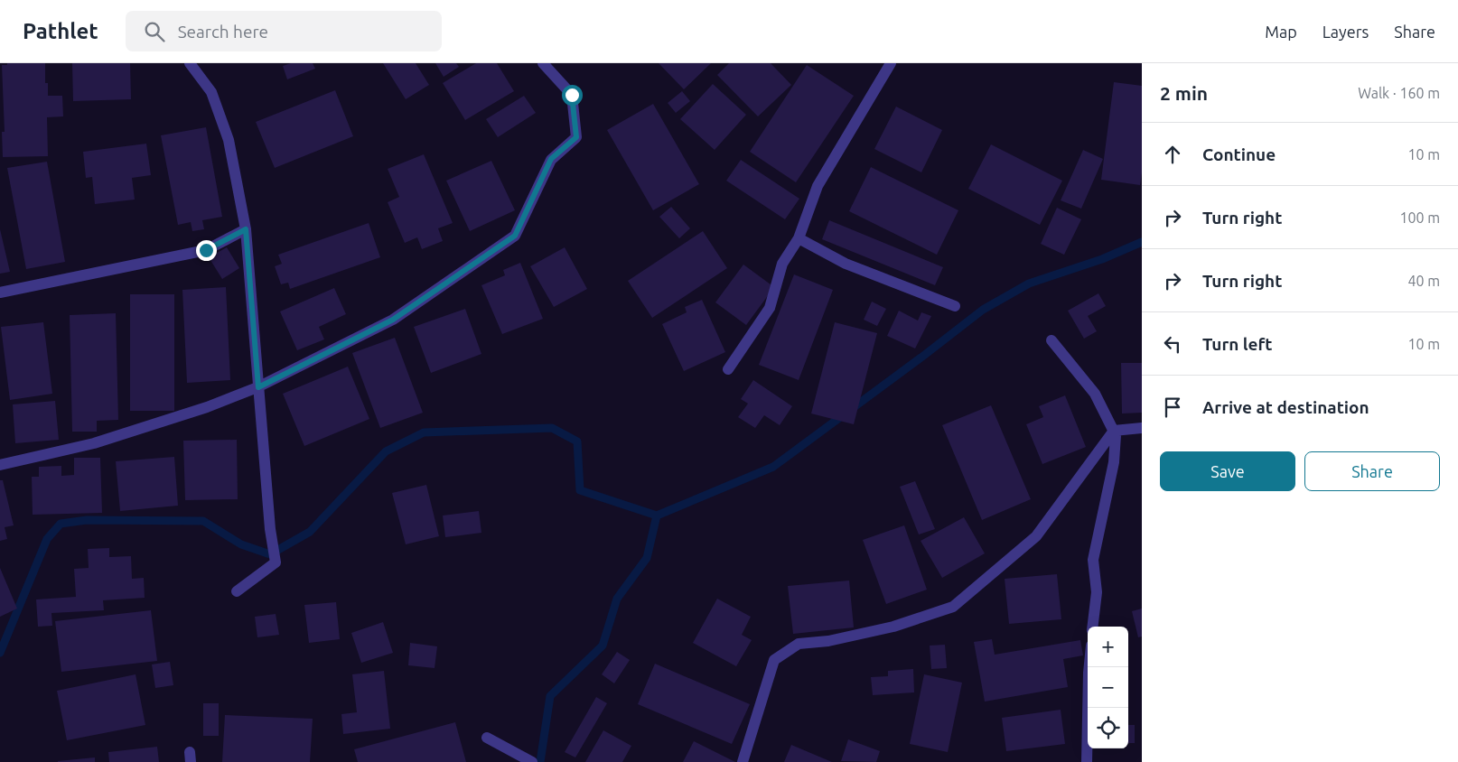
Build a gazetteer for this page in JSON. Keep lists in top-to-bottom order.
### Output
{
  "page": {
    "header": "Pathlet",
    "search": "Search here",
    "nav": ["Map", "Layers", "Share"],
    "heading": ["2 min", "Walk · 160 m"],
    "list": [
      ["Continue", "10 m"],
      ["Turn right", "100 m"],
      ["Turn right", "40 m"],
      ["Turn left", "10 m"],
      "Arrive at destination"
    ],
    "buttons": ["Save", "Share"],
    "map_buttons": ["+", "−"]
  }
}
